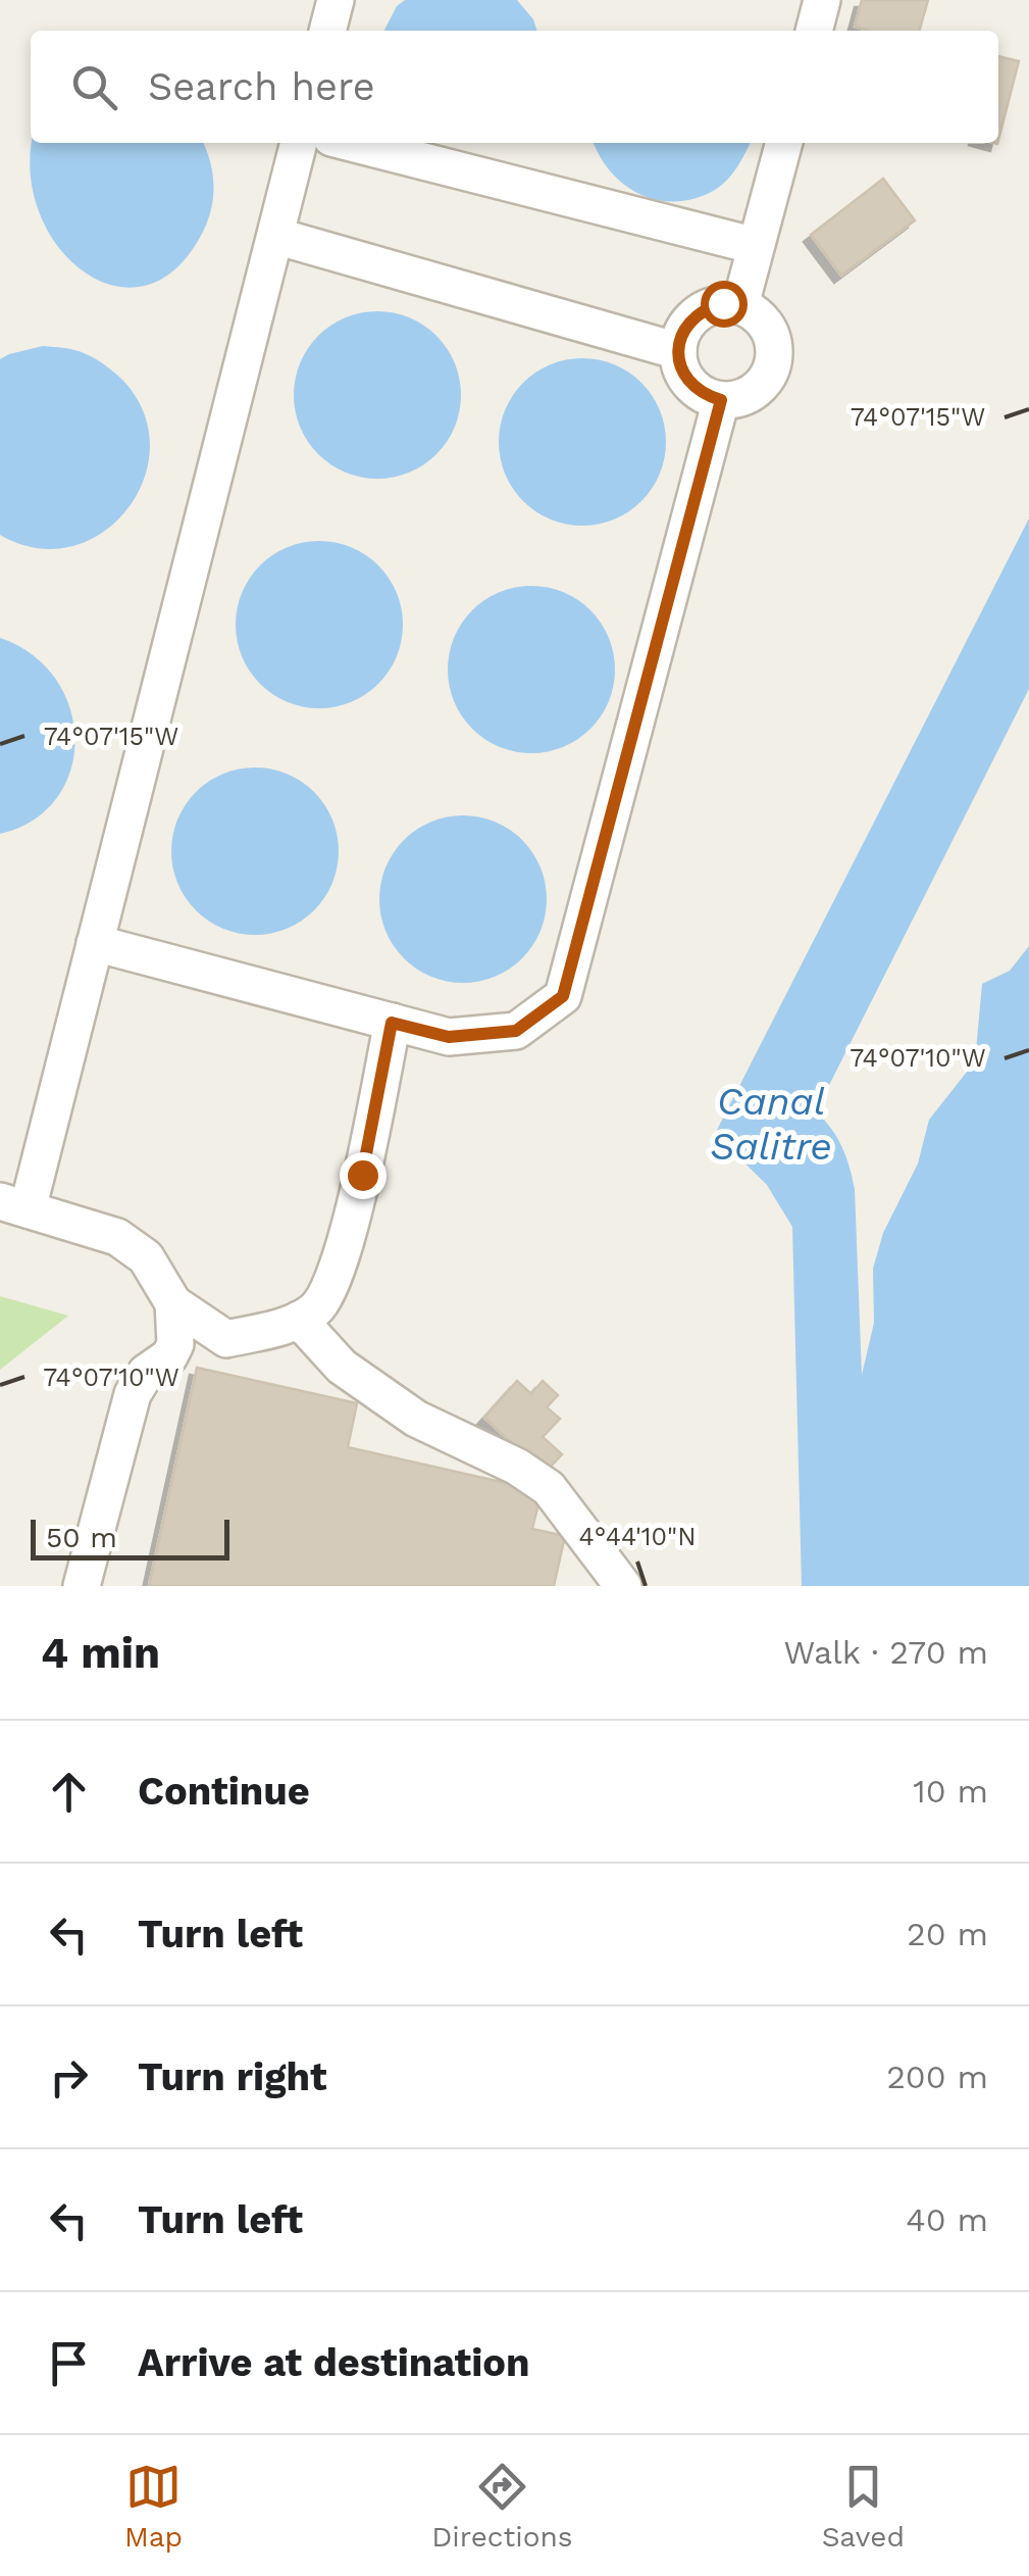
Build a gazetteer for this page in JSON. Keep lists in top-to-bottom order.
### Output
{
  "water": ["Canal Salitre"],
  "scale_bar": "50 m",
  "page": {
    "search": "Search here",
    "scale": "50 m",
    "heading": ["4 min", "Walk · 270 m"],
    "list": [
      ["Continue", "10 m"],
      ["Turn left", "20 m"],
      ["Turn right", "200 m"],
      ["Turn left", "40 m"],
      "Arrive at destination"
    ],
    "nav": ["Map", "Directions", "Saved"]
  },
  "coordinates": ["74°07'15\"W", "74°07'10\"W", "4°44'10\"N"]
}
